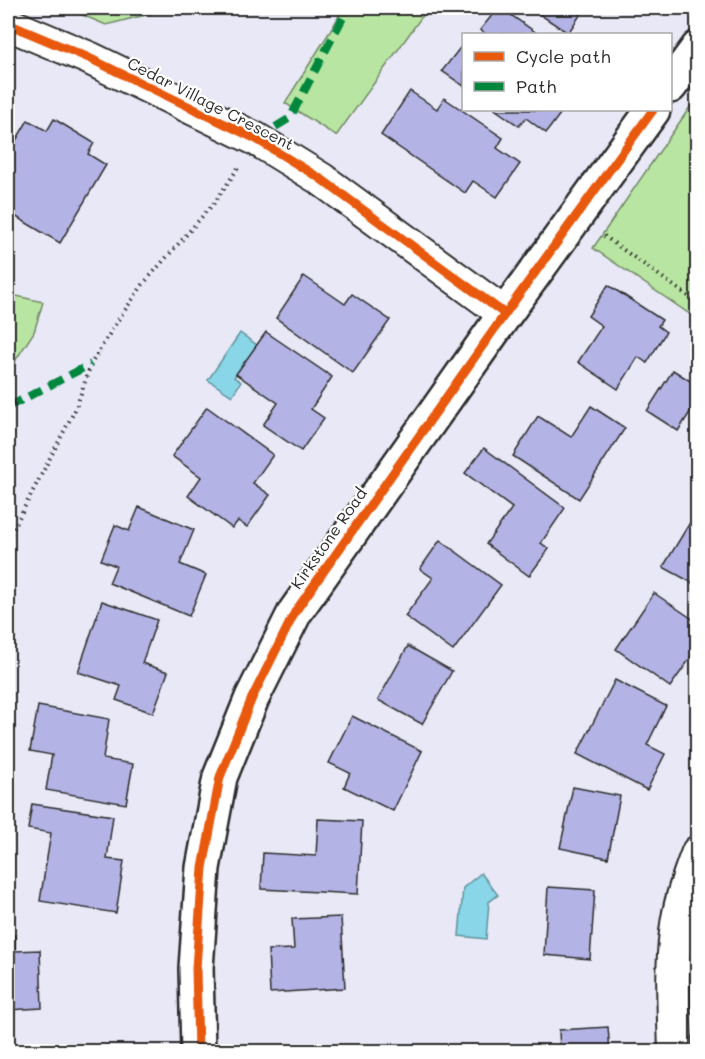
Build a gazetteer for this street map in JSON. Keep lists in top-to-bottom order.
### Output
{
  "streets": {
    "street": ["Cedar Village Crescent", "Kirkstone Road"]
  },
  "crossings": [
    ["Cedar Village Crescent", "Kirkstone Road"]
  ],
  "legend": ["Cycle path", "Path"]
}
